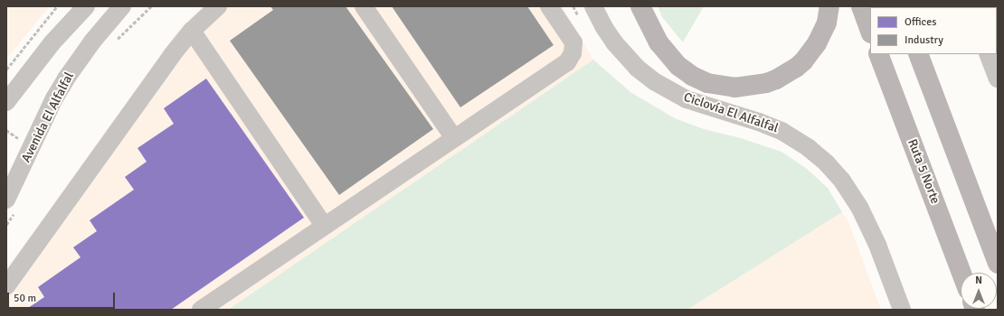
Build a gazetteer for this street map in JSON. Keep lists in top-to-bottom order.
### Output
{
  "streets": {
    "highway": ["Ruta 5 Norte"],
    "street": ["Avenida El Alfalfal"]
  },
  "legend": ["Offices", "Industry"],
  "scale_bar": "50 m",
  "north": "top"
}
